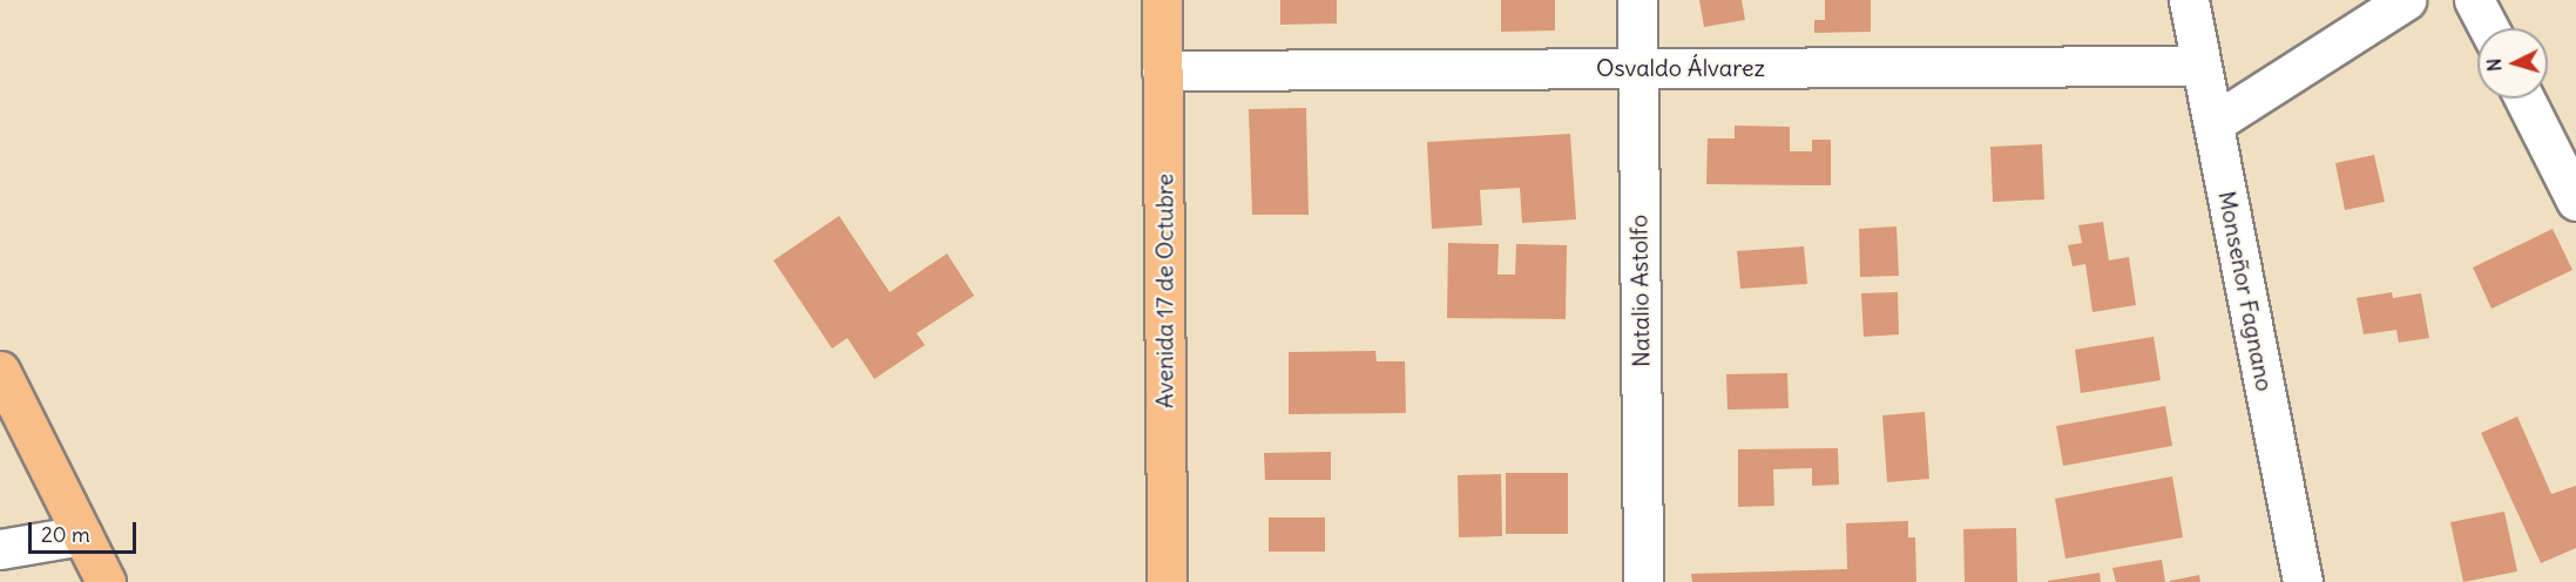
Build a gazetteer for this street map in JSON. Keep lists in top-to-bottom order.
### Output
{
  "streets": {
    "main road": ["Avenida 17 de Octubre"],
    "street": ["Osvaldo Álvarez", "Natalio Astolfo", "Monseñor Fagnano"]
  },
  "crossings": [
    ["Osvaldo Álvarez", "Avenida 17 de Octubre"],
    ["Osvaldo Álvarez", "Natalio Astolfo"],
    ["Osvaldo Álvarez", "Monseñor Fagnano"]
  ],
  "scale_bar": "20 m",
  "north": "left"
}
